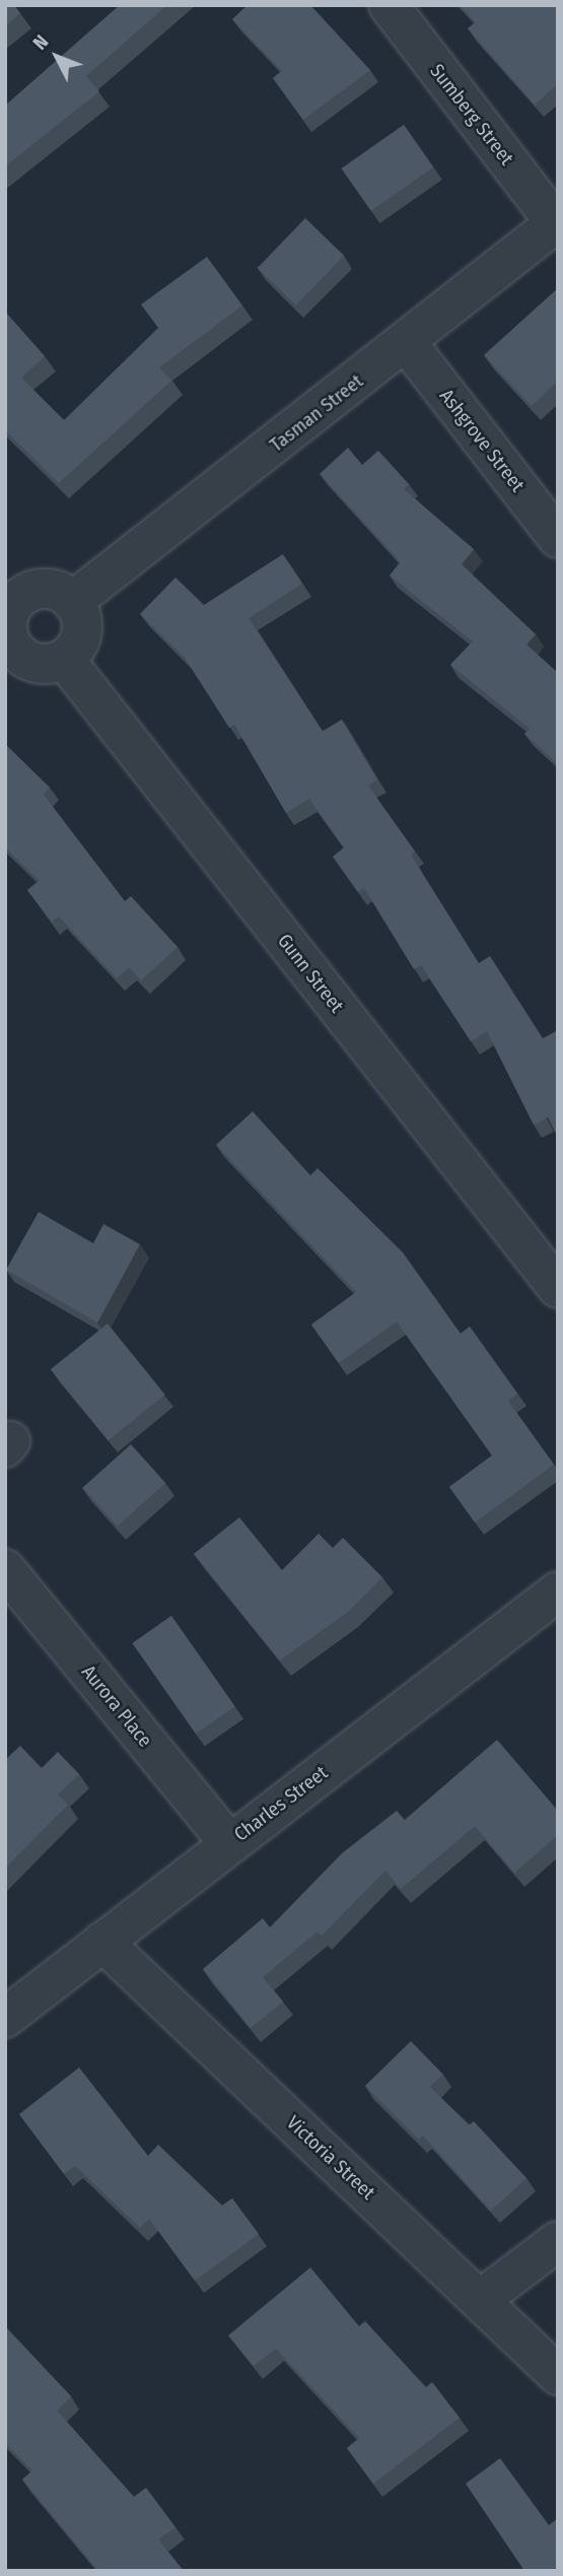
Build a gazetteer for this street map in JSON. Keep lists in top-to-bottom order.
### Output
{
  "streets": {
    "street": [
      "Sumberg Street",
      "Tasman Street",
      "Ashgrove Street",
      "Gunn Street",
      "Aurora Place",
      "Charles Street",
      "Victoria Street"
    ]
  },
  "crossings": [
    ["Sumberg Street", "Tasman Street"],
    ["Tasman Street", "Ashgrove Street"],
    ["Tasman Street", "Gunn Street"],
    ["Aurora Place", "Charles Street"],
    ["Charles Street", "Victoria Street"]
  ],
  "north": "top left"
}
